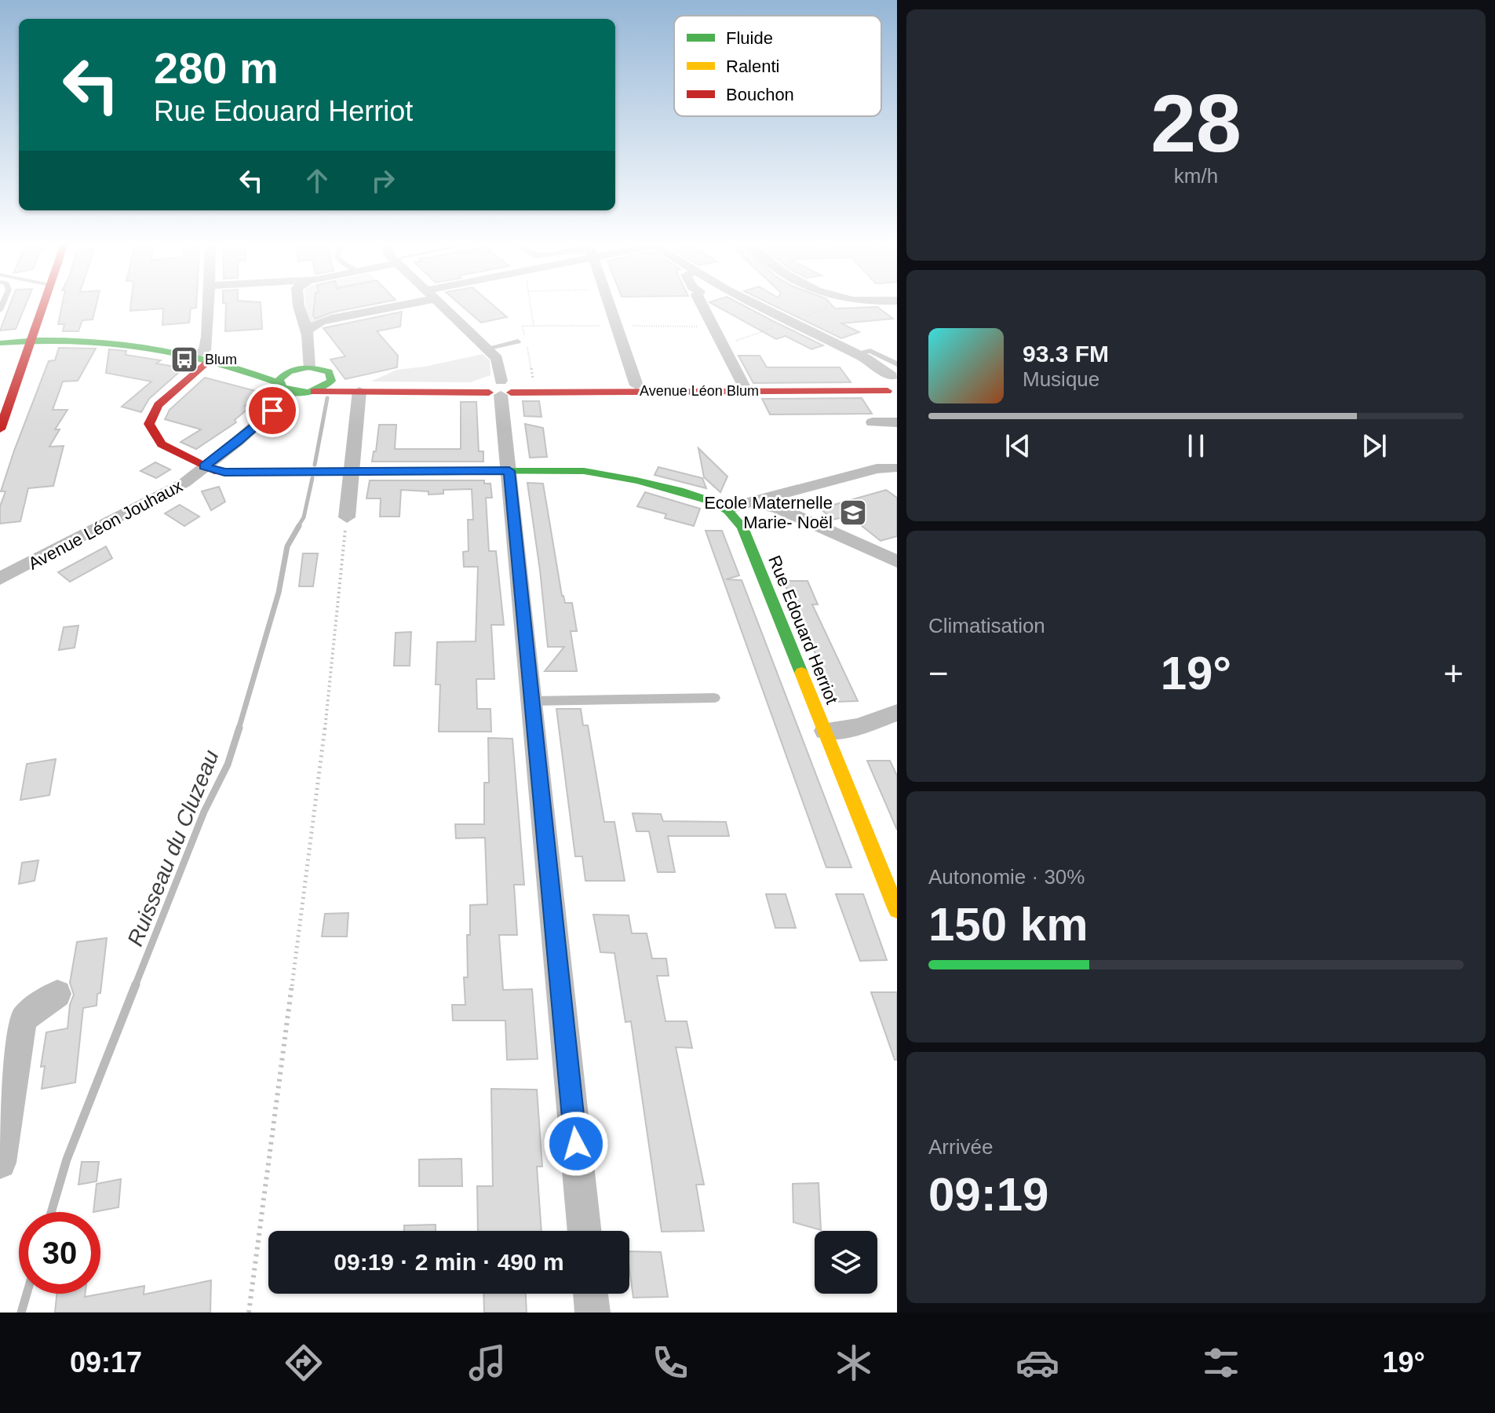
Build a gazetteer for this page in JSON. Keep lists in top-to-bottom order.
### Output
{
  "streets": {
    "main road": ["Avenue Léon Blum", "Rue Edouard Herriot"],
    "street": ["Avenue Léon Jouhaux"]
  },
  "crossings": [
    ["Avenue Léon Blum", "Avenue Léon Jouhaux"]
  ],
  "water": ["Ruisseau du Cluzeau"],
  "places": {
    "bus stop": ["Blum"],
    "school or university": ["Ecole Maternelle Marie- Noël"]
  },
  "legend": ["Fluide", "Ralenti", "Bouchon"],
  "page": {
    "tile": [
      ["28", "km/h"],
      "Climatisation",
      ["Autonomie · 30%", "150 km"],
      ["Arrivée", "09:19"]
    ],
    "turn": ["280 m", "Rue Edouard Herriot"],
    "song": ["93.3 FM", "Musique"],
    "heat": ["−", "19°", "+"],
    "limit": "30",
    "trip": "09:19 · 2 min · 490 m",
    "tabs": ["09:17", "19°"]
  }
}
